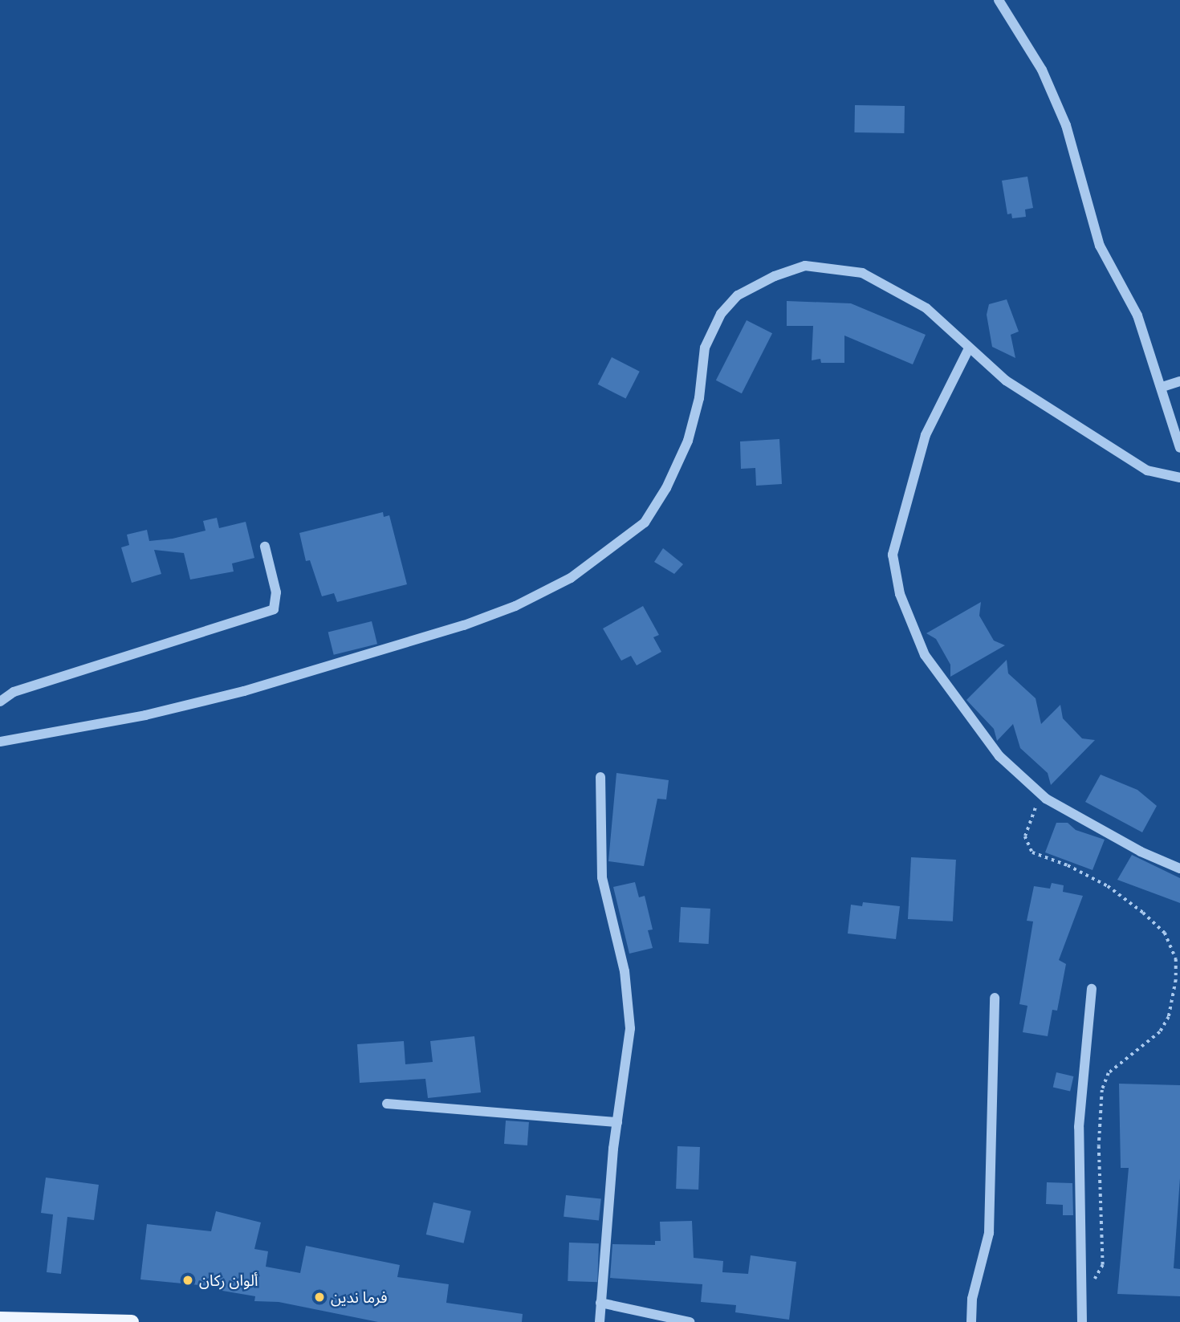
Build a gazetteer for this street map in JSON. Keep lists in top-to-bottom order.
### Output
{
  "places": ["ألوان ركان", "فرما ندين"]
}
